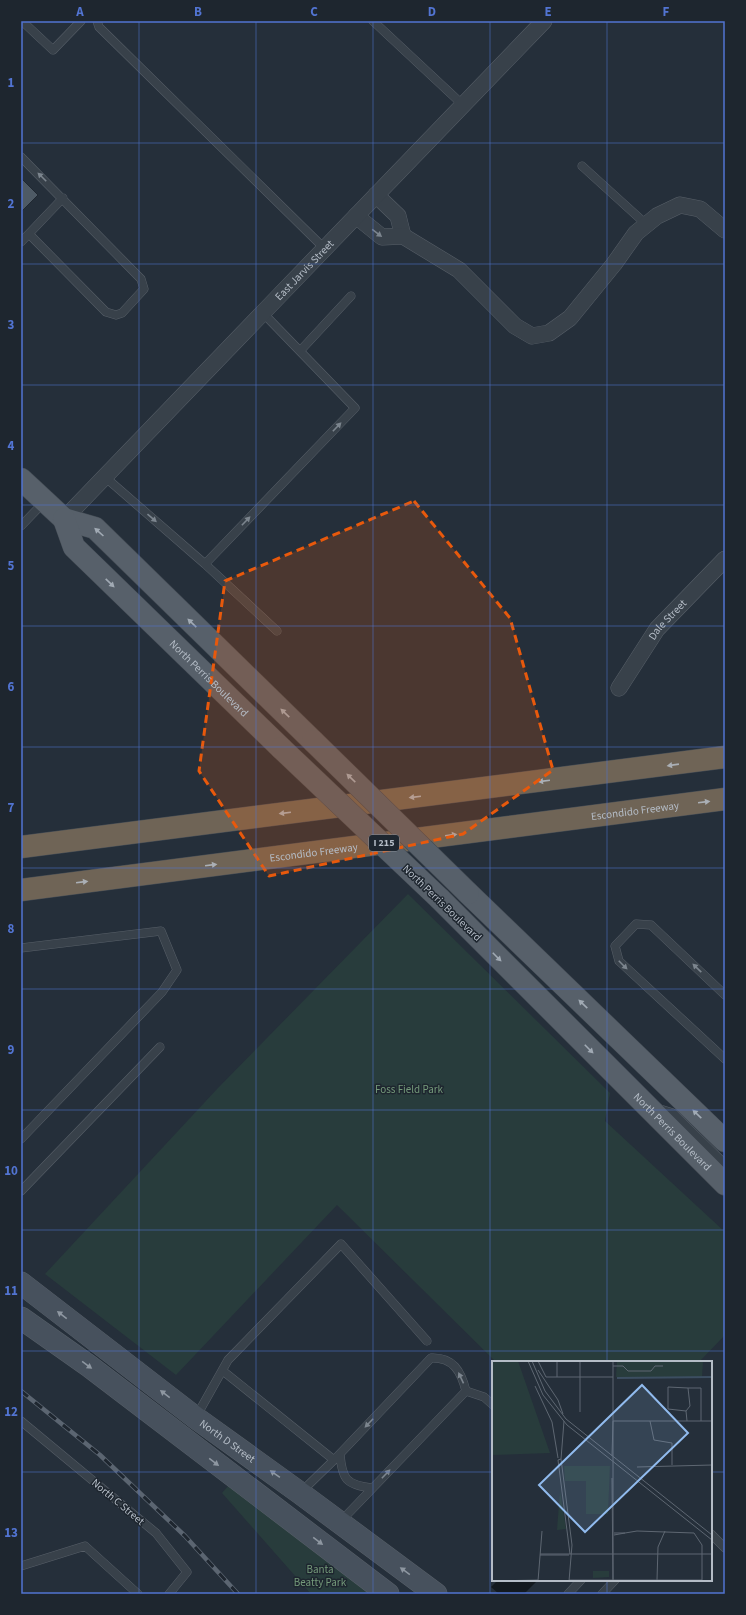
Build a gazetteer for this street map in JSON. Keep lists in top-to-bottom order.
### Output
{
  "streets": {
    "highway": ["Escondido Freeway", "I 215"],
    "main road": ["North Perris Boulevard", "North D Street"],
    "street": ["East Jarvis Street", "Dale Street"],
    "lane": ["North C Street"]
  },
  "crossings": [
    ["East Jarvis Street", "North Perris Boulevard"]
  ],
  "parks": ["Foss Field Park", "Banta Beatty Park"],
  "grid": {
    "columns": [
      "A",
      "B",
      "C",
      "D",
      "E",
      "F"
    ],
    "rows": [
      "1",
      "2",
      "3",
      "4",
      "5",
      "6",
      "7",
      "8",
      "9",
      "10",
      "11",
      "12",
      "13"
    ]
  }
}
